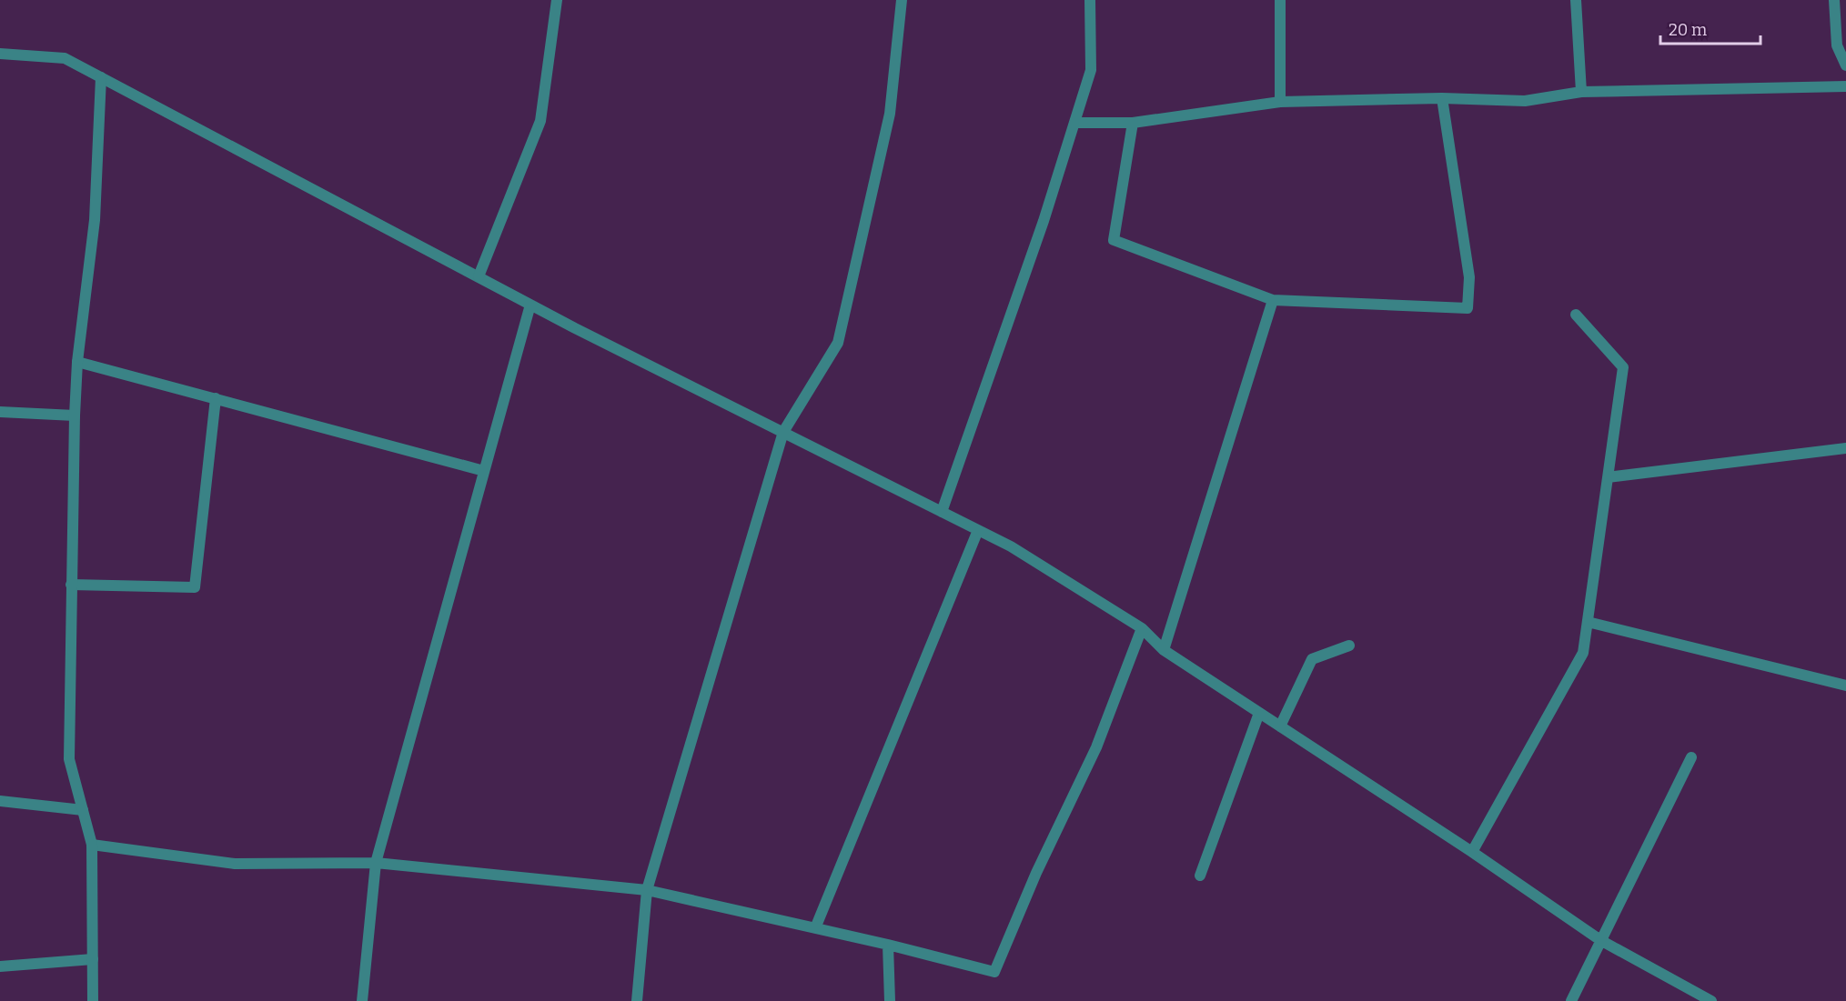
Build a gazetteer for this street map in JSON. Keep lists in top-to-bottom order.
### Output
{
  "scale_bar": "20 m"
}
